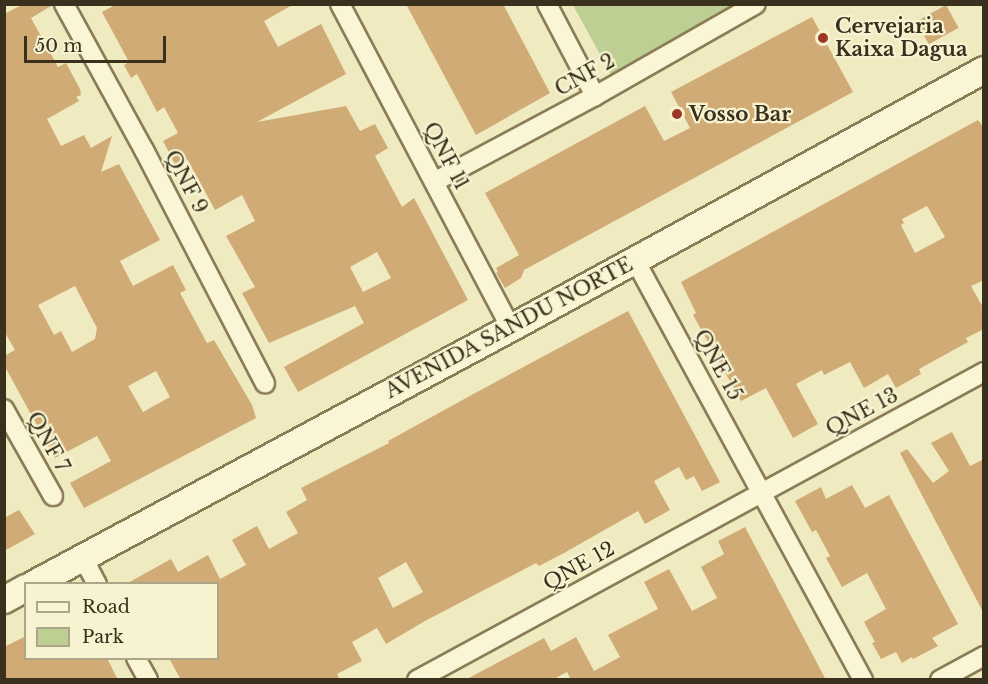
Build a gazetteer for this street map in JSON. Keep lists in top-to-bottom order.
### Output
{
  "streets": {
    "main road": ["AVENIDA SANDU NORTE"],
    "street": [
      "CNF 2",
      "QNF 11",
      "QNF 9",
      "QNE 15",
      "QNE 13",
      "QNF 7",
      "QNE 12"
    ]
  },
  "crossings": [
    ["CNF 2", "QNF 11"],
    ["QNF 11", "AVENIDA SANDU NORTE"],
    ["AVENIDA SANDU NORTE", "QNE 15"],
    ["QNE 15", "QNE 13"],
    ["QNE 15", "QNE 12"],
    ["QNE 13", "QNE 12"]
  ],
  "places": ["Cervejaria Kaixa Dagua", "Vosso Bar"],
  "legend": ["Road", "Park"],
  "scale_bar": "50 m"
}
